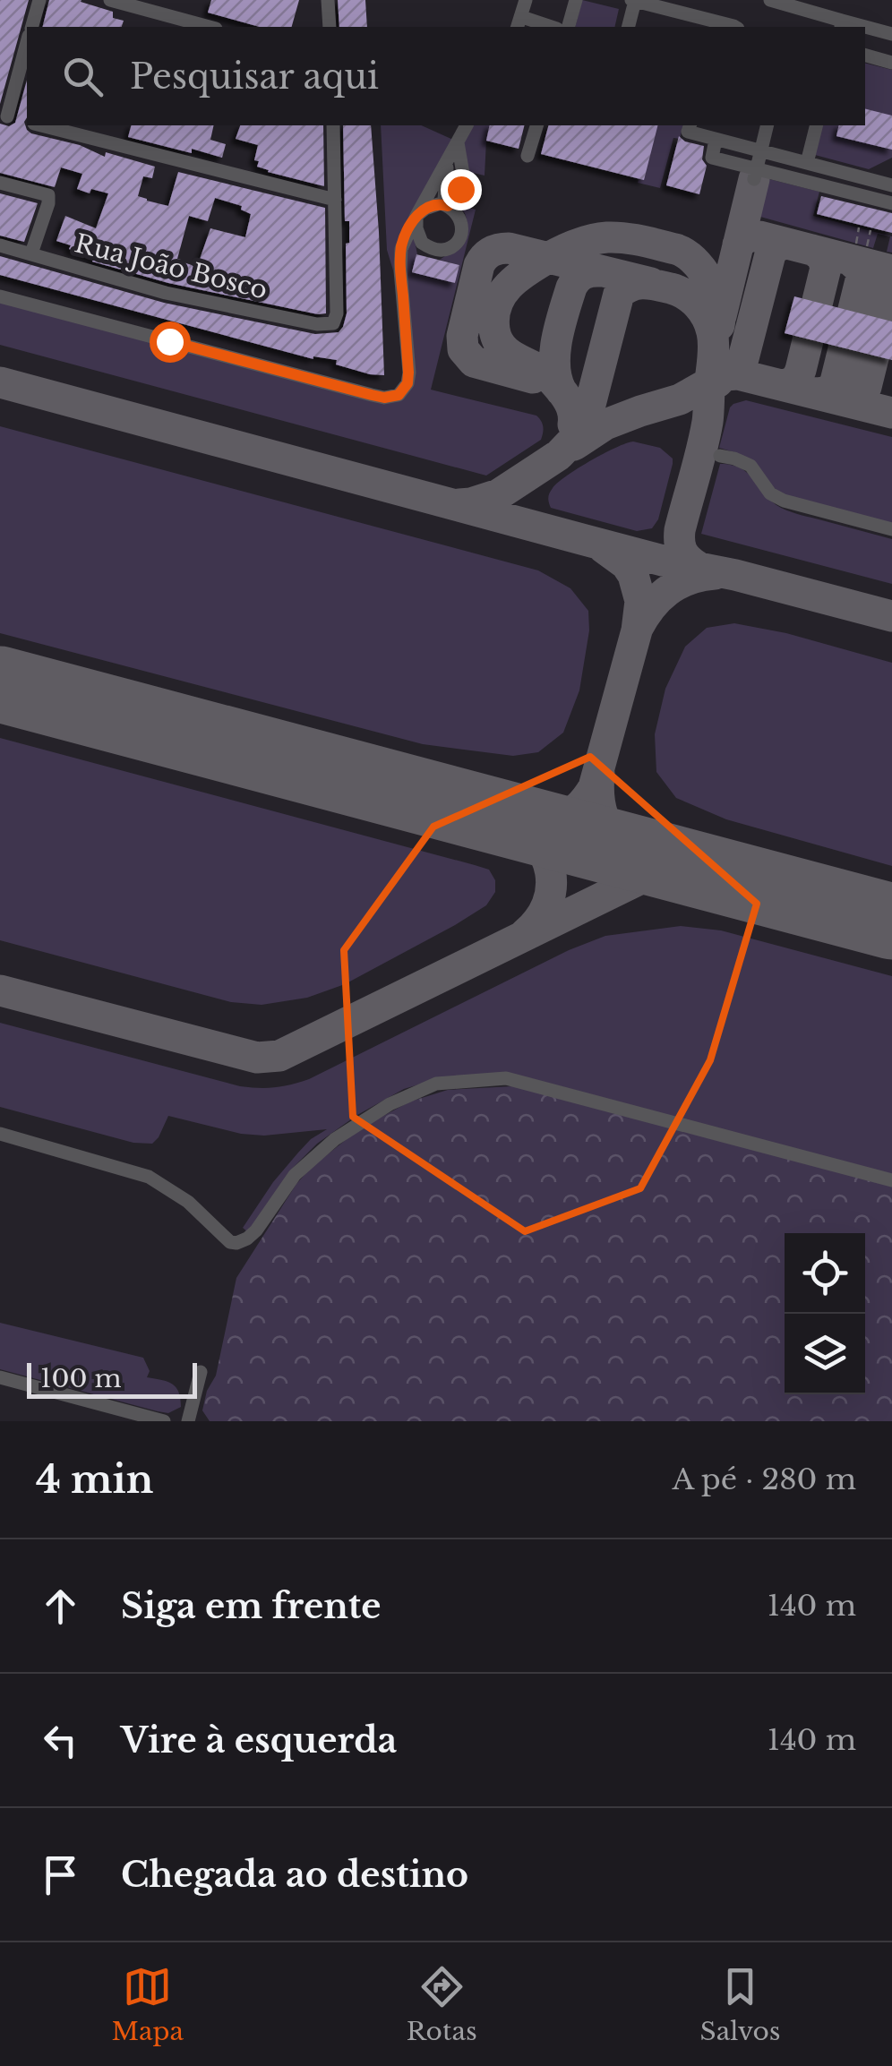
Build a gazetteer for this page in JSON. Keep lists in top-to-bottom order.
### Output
{
  "streets": {
    "street": ["Rua João Bosco"]
  },
  "scale_bar": "100 m",
  "page": {
    "search": "Pesquisar aqui",
    "scale": "100 m",
    "heading": ["4 min", "A pé · 280 m"],
    "list": [
      ["Siga em frente", "140 m"],
      ["Vire à esquerda", "140 m"],
      "Chegada ao destino"
    ],
    "nav": ["Mapa", "Rotas", "Salvos"]
  }
}
